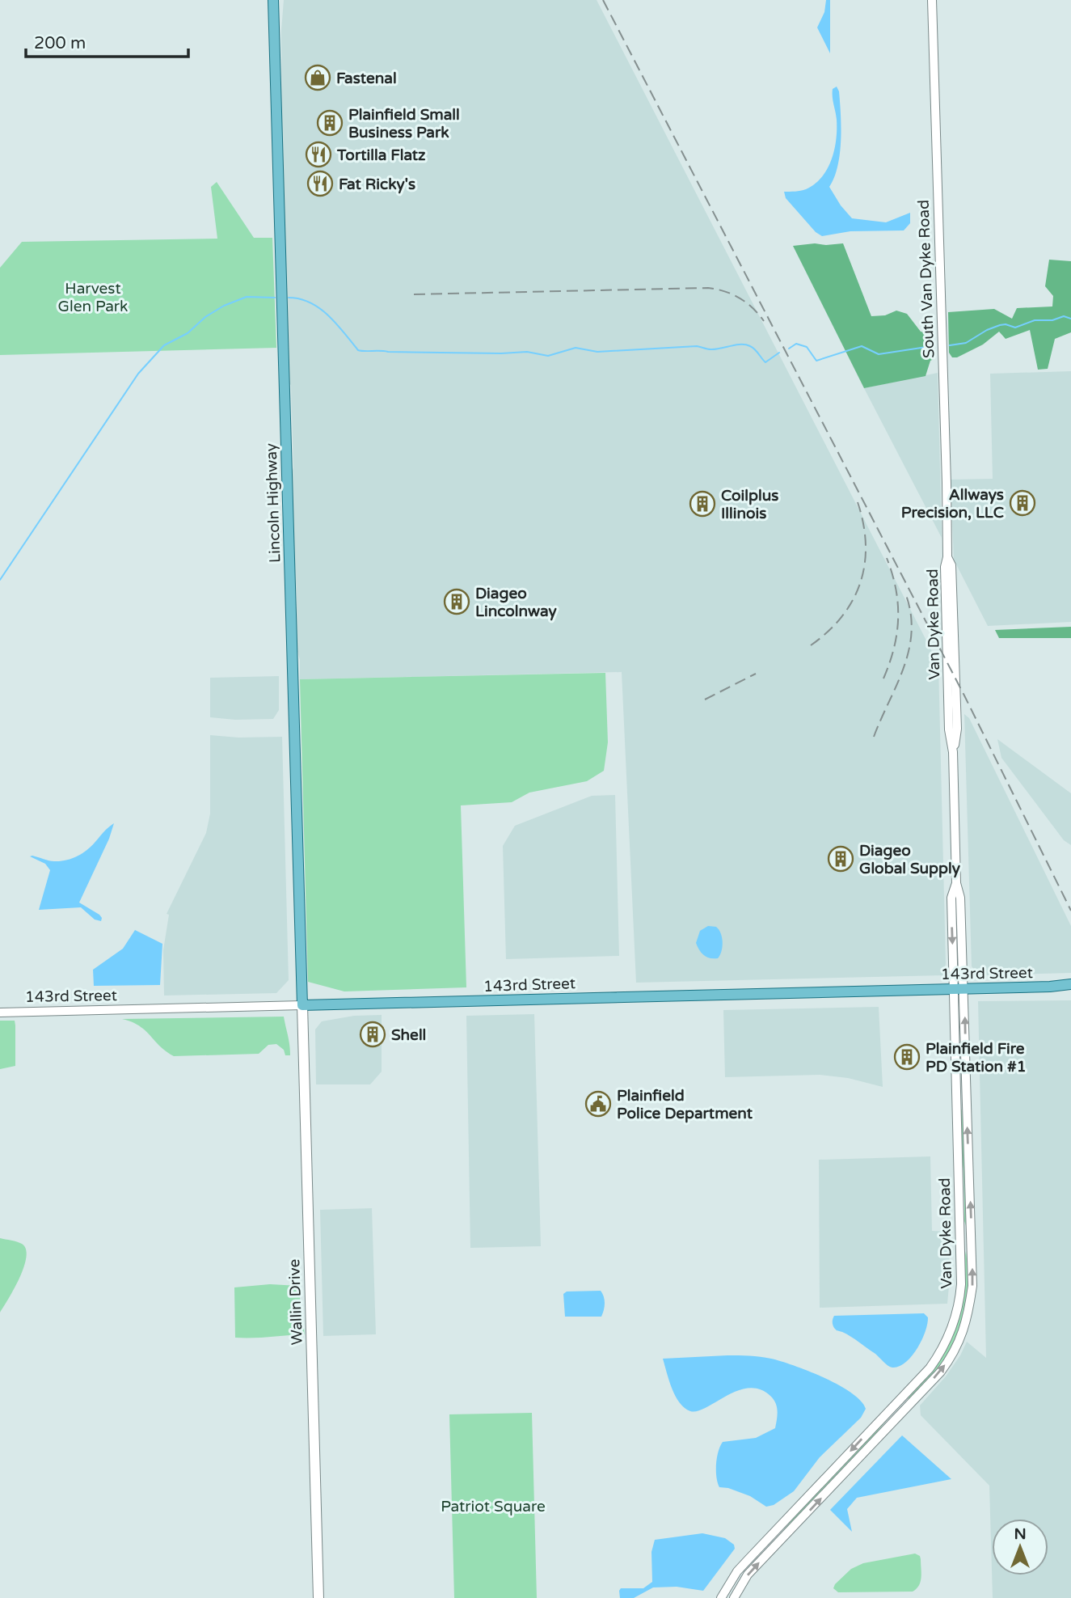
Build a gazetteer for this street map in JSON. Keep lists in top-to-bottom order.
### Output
{
  "streets": {
    "main road": ["Lincoln Highway", "143rd Street", "Wallin Drive"],
    "street": ["South Van Dyke Road", "Van Dyke Road"]
  },
  "crossings": [
    ["South Van Dyke Road", "Van Dyke Road"],
    ["Lincoln Highway", "143rd Street"],
    ["Lincoln Highway", "Wallin Drive"],
    ["Van Dyke Road", "143rd Street"],
    ["143rd Street", "Wallin Drive"]
  ],
  "parks": ["Harvest Glen Park", "Patriot Square"],
  "places": {
    "shop": ["Fastenal"],
    "building": [
      "Plainfield Small Business Park",
      "Allways Precision, LLC",
      "Coilplus Illinois",
      "Diageo Lincolnway",
      "Diageo Global Supply",
      "Shell",
      "Plainfield Fire PD Station #1"
    ],
    "restaurant": ["Tortilla Flatz", "Fat Ricky's"],
    "public building": ["Plainfield Police Department"]
  },
  "scale_bar": "200 m",
  "north": "top"
}
